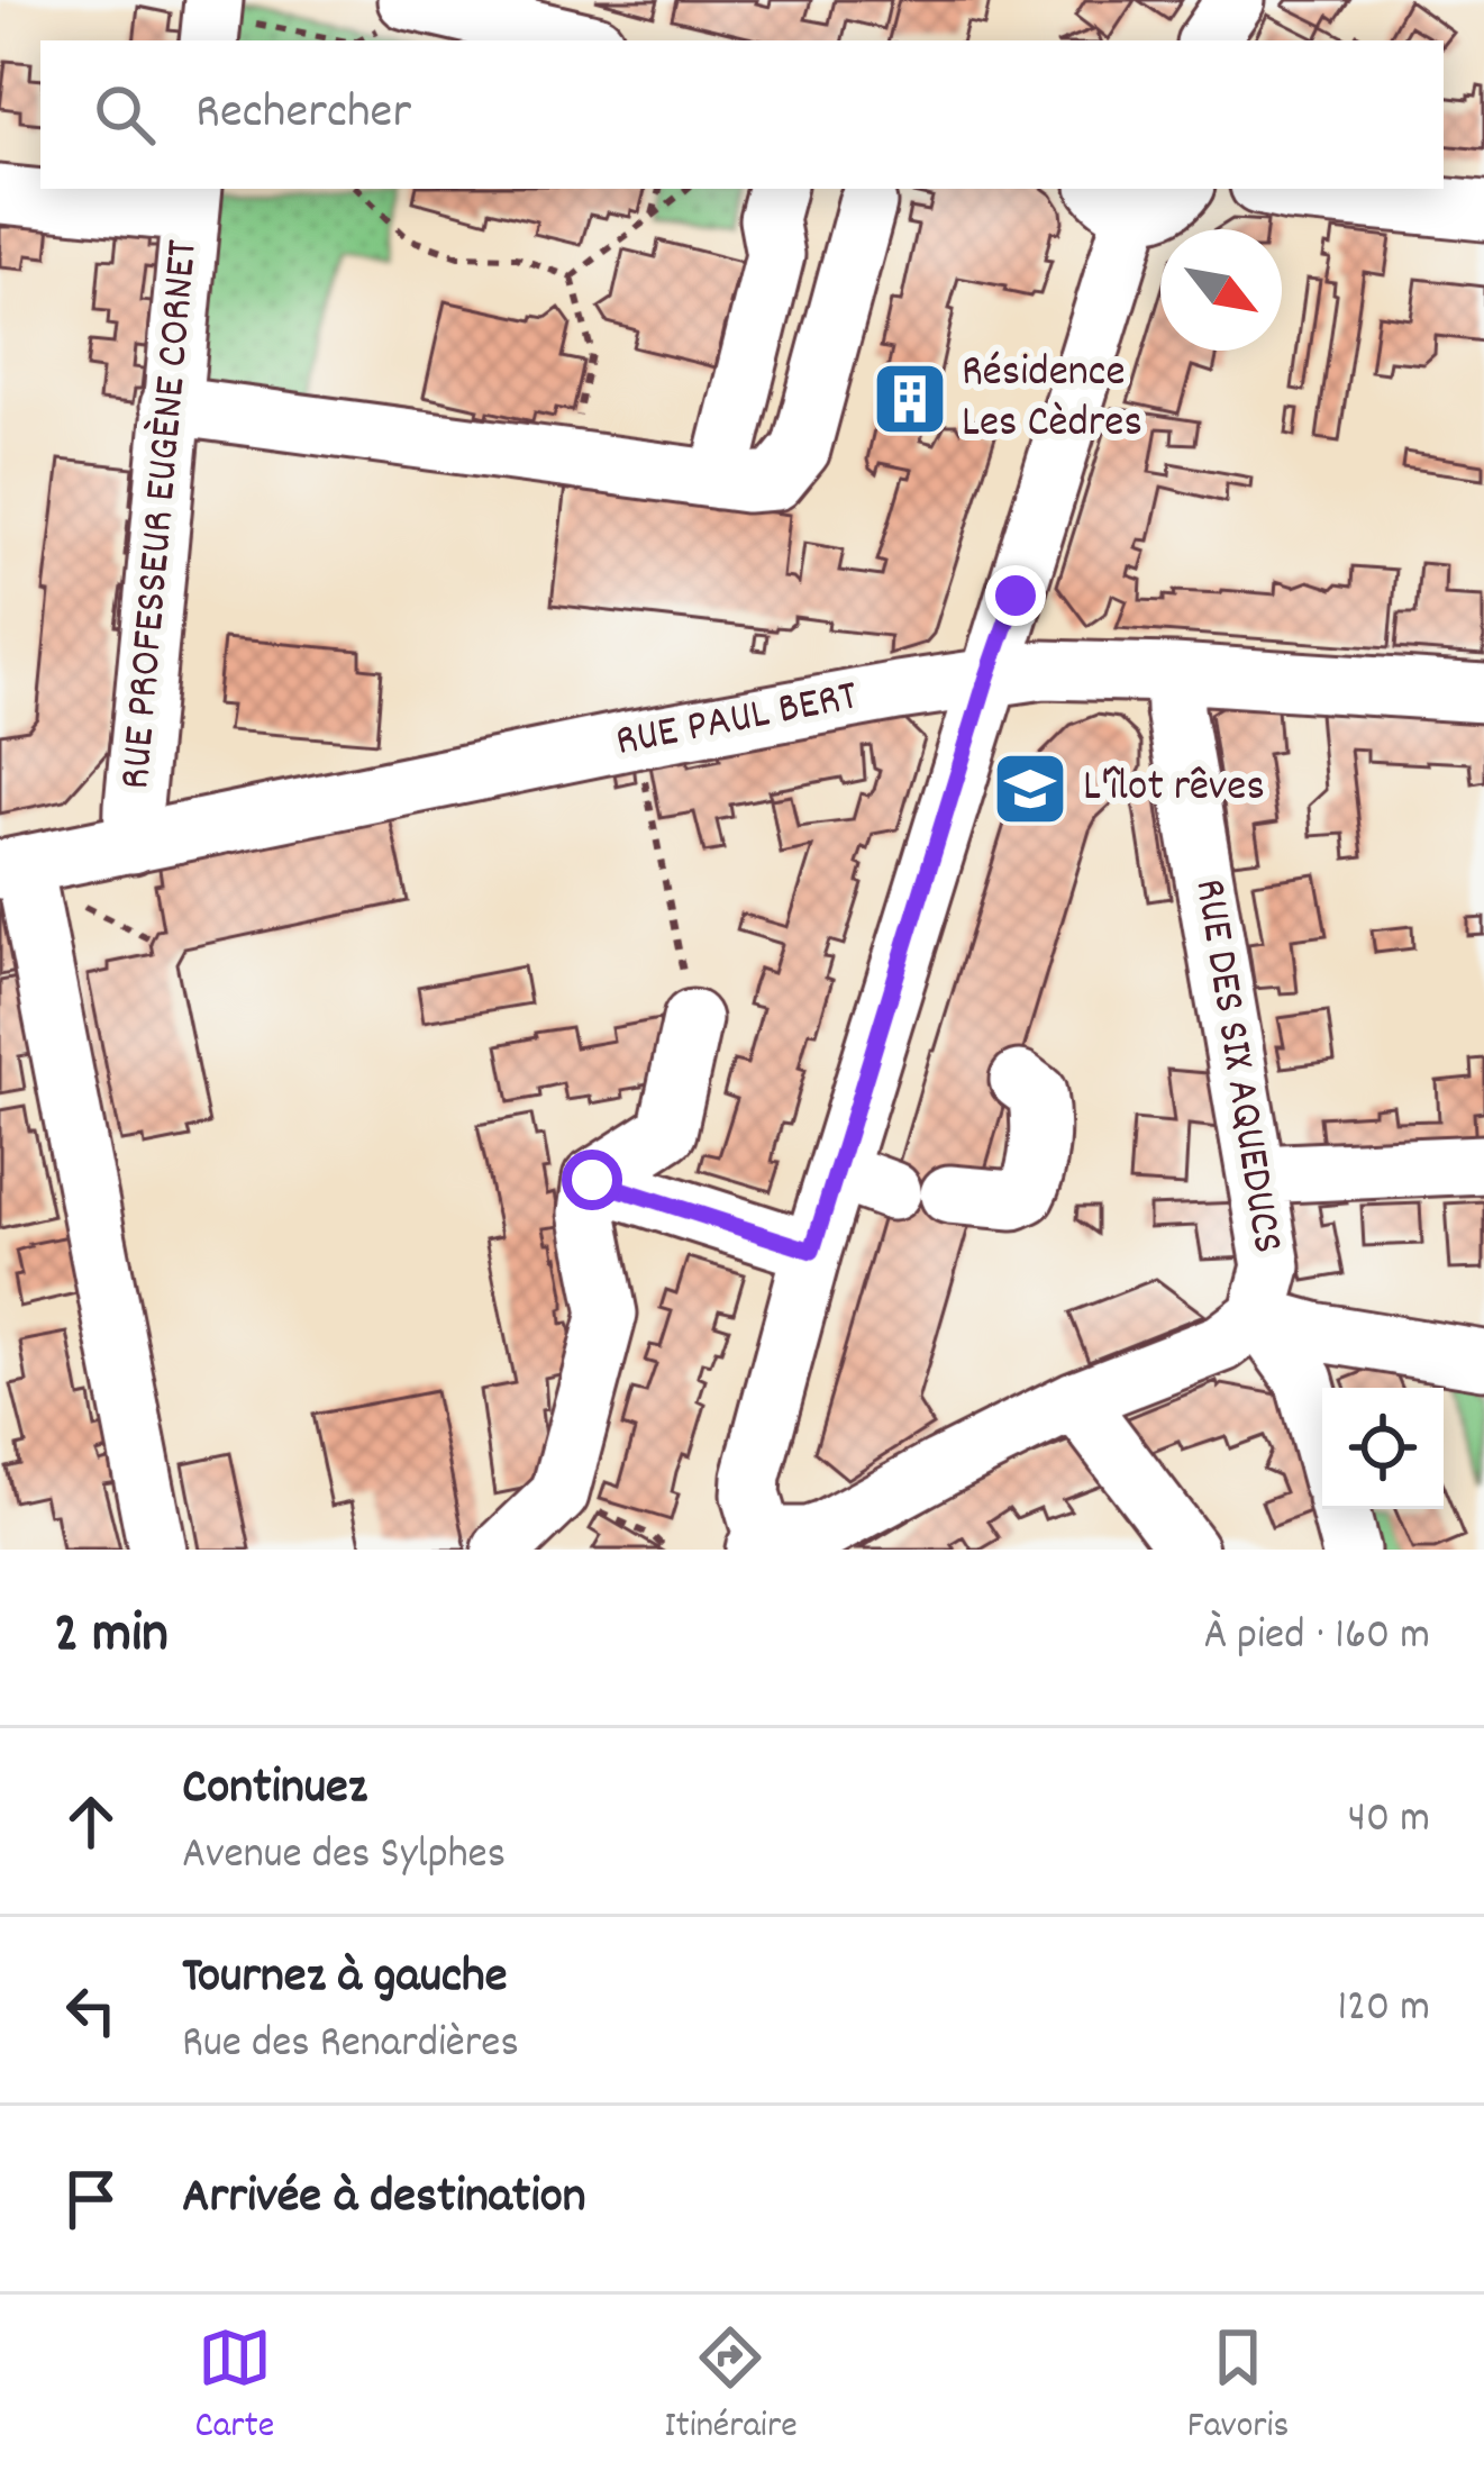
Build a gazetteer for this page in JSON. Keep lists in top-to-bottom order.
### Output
{
  "streets": {
    "street": ["RUE PROFESSEUR EUGÈNE CORNET", "RUE PAUL BERT", "RUE DES SIX AQUEDUCS"]
  },
  "crossings": [
    ["RUE PROFESSEUR EUGÈNE CORNET", "RUE PAUL BERT"],
    ["RUE PAUL BERT", "RUE DES SIX AQUEDUCS"]
  ],
  "places": {
    "building": ["Résidence Les Cèdres"],
    "school or university": ["L'îlot rêves"]
  },
  "north": "bottom right",
  "page": {
    "search": "Rechercher",
    "heading": ["2 min", "À pied · 160 m"],
    "list": [
      ["Continuez", "Avenue des Sylphes", "40 m"],
      ["Tournez à gauche", "Rue des Renardières", "120 m"],
      "Arrivée à destination"
    ],
    "nav": ["Carte", "Itinéraire", "Favoris"]
  }
}
